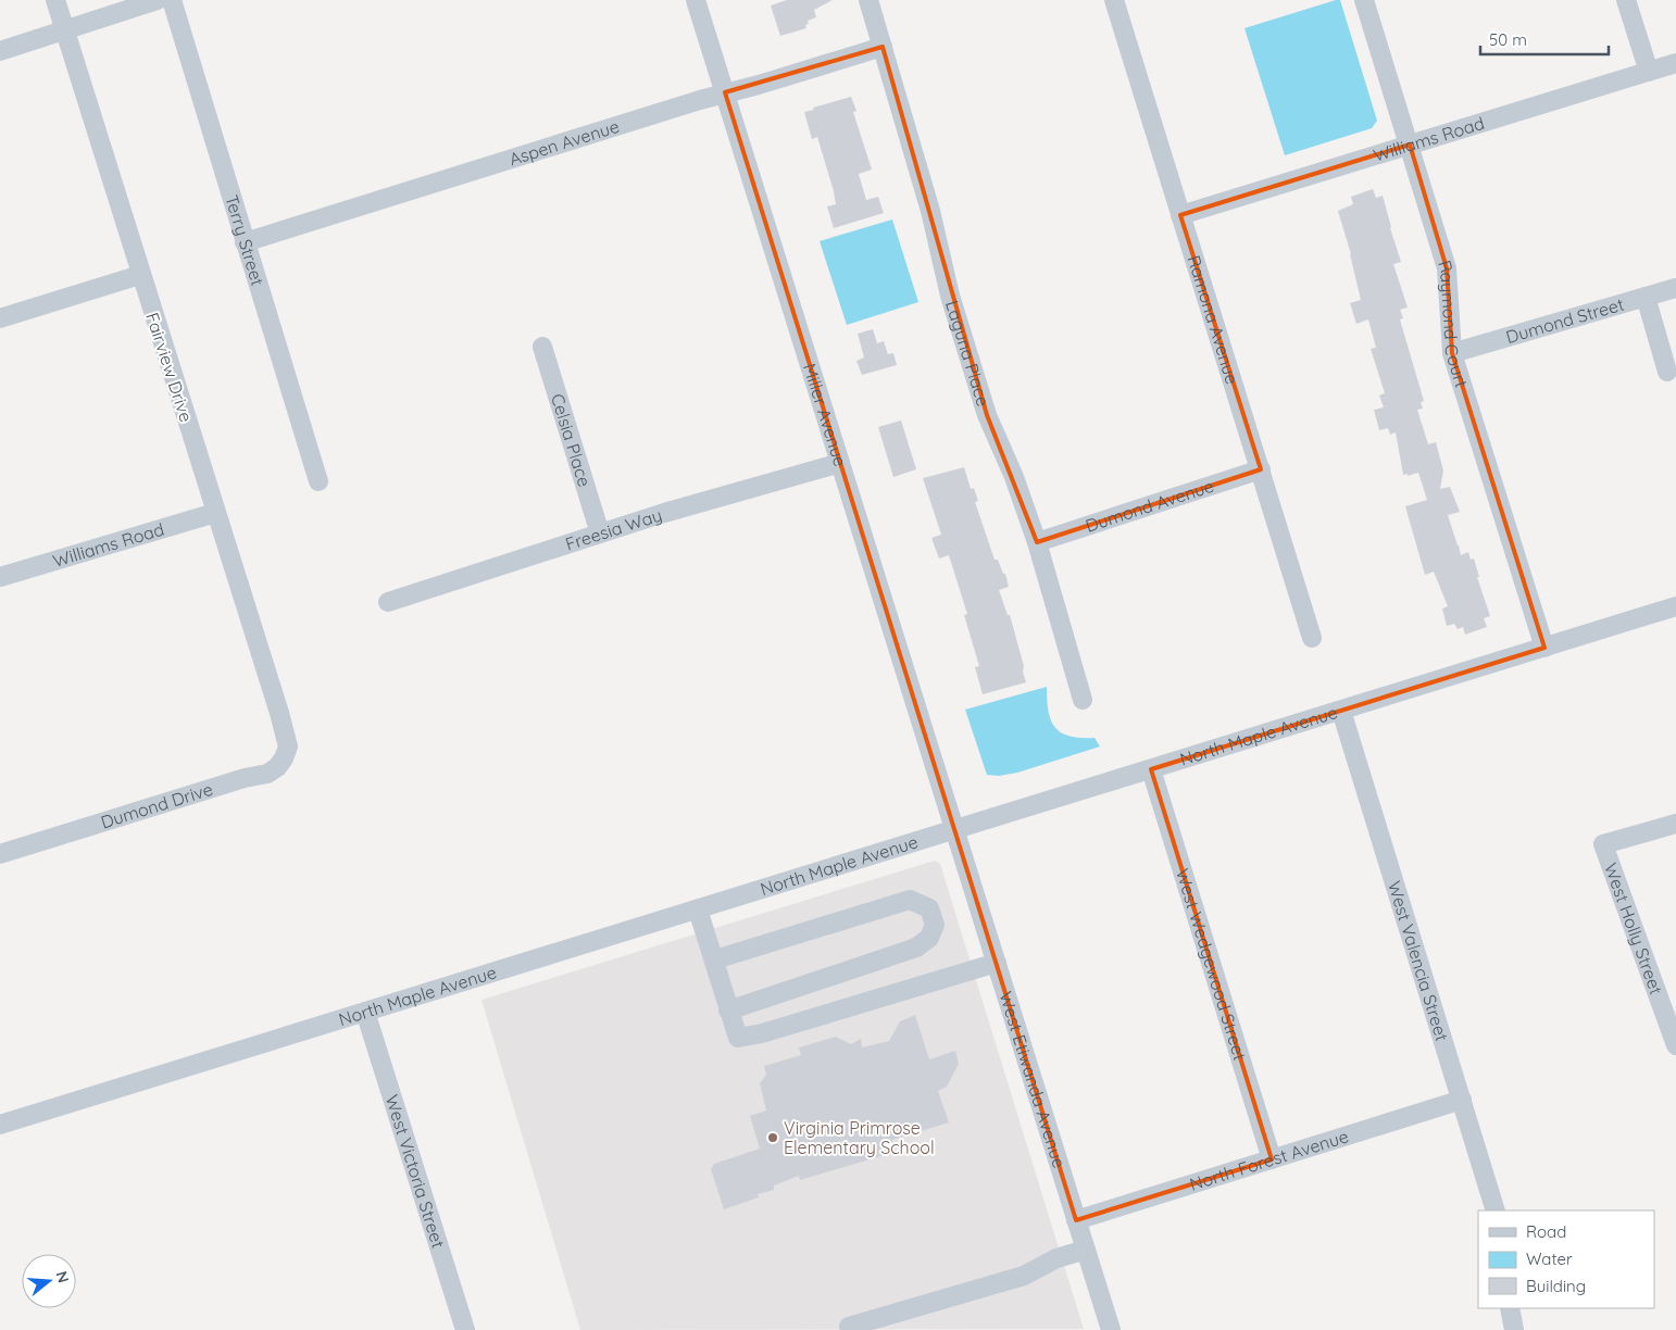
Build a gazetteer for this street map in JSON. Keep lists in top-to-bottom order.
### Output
{
  "streets": {
    "street": [
      "Williams Road",
      "Aspen Avenue",
      "Terry Street",
      "Ramona Avenue",
      "Dumond Street",
      "Raymond Court",
      "Laguna Place",
      "Fairview Drive",
      "Miller Avenue",
      "Celsia Place",
      "Dumond Avenue",
      "Freesia Way",
      "North Maple Avenue",
      "Dumond Drive",
      "West Holly Street",
      "West Valencia Street",
      "West Wedgewood Street",
      "West Etiwanda Avenue",
      "North Forest Avenue",
      "West Victoria Street"
    ]
  },
  "crossings": [
    ["Williams Road", "Ramona Avenue"],
    ["Williams Road", "Raymond Court"],
    ["Williams Road", "Fairview Drive"],
    ["Aspen Avenue", "Terry Street"],
    ["Aspen Avenue", "Laguna Place"],
    ["Aspen Avenue", "Miller Avenue"],
    ["Ramona Avenue", "Dumond Avenue"],
    ["Dumond Street", "Raymond Court"],
    ["Raymond Court", "North Maple Avenue"],
    ["Laguna Place", "Dumond Avenue"],
    ["Fairview Drive", "Dumond Drive"],
    ["Miller Avenue", "Freesia Way"],
    ["Miller Avenue", "North Maple Avenue"],
    ["Miller Avenue", "West Etiwanda Avenue"],
    ["Celsia Place", "Freesia Way"],
    ["North Maple Avenue", "West Valencia Street"],
    ["North Maple Avenue", "West Wedgewood Street"],
    ["North Maple Avenue", "West Etiwanda Avenue"],
    ["North Maple Avenue", "West Victoria Street"],
    ["West Valencia Street", "North Forest Avenue"],
    ["West Wedgewood Street", "North Forest Avenue"],
    ["West Etiwanda Avenue", "North Forest Avenue"]
  ],
  "places": ["Virginia Primrose Elementary School"],
  "legend": ["Road", "Water", "Building"],
  "scale_bar": "50 m",
  "north": "right"
}
